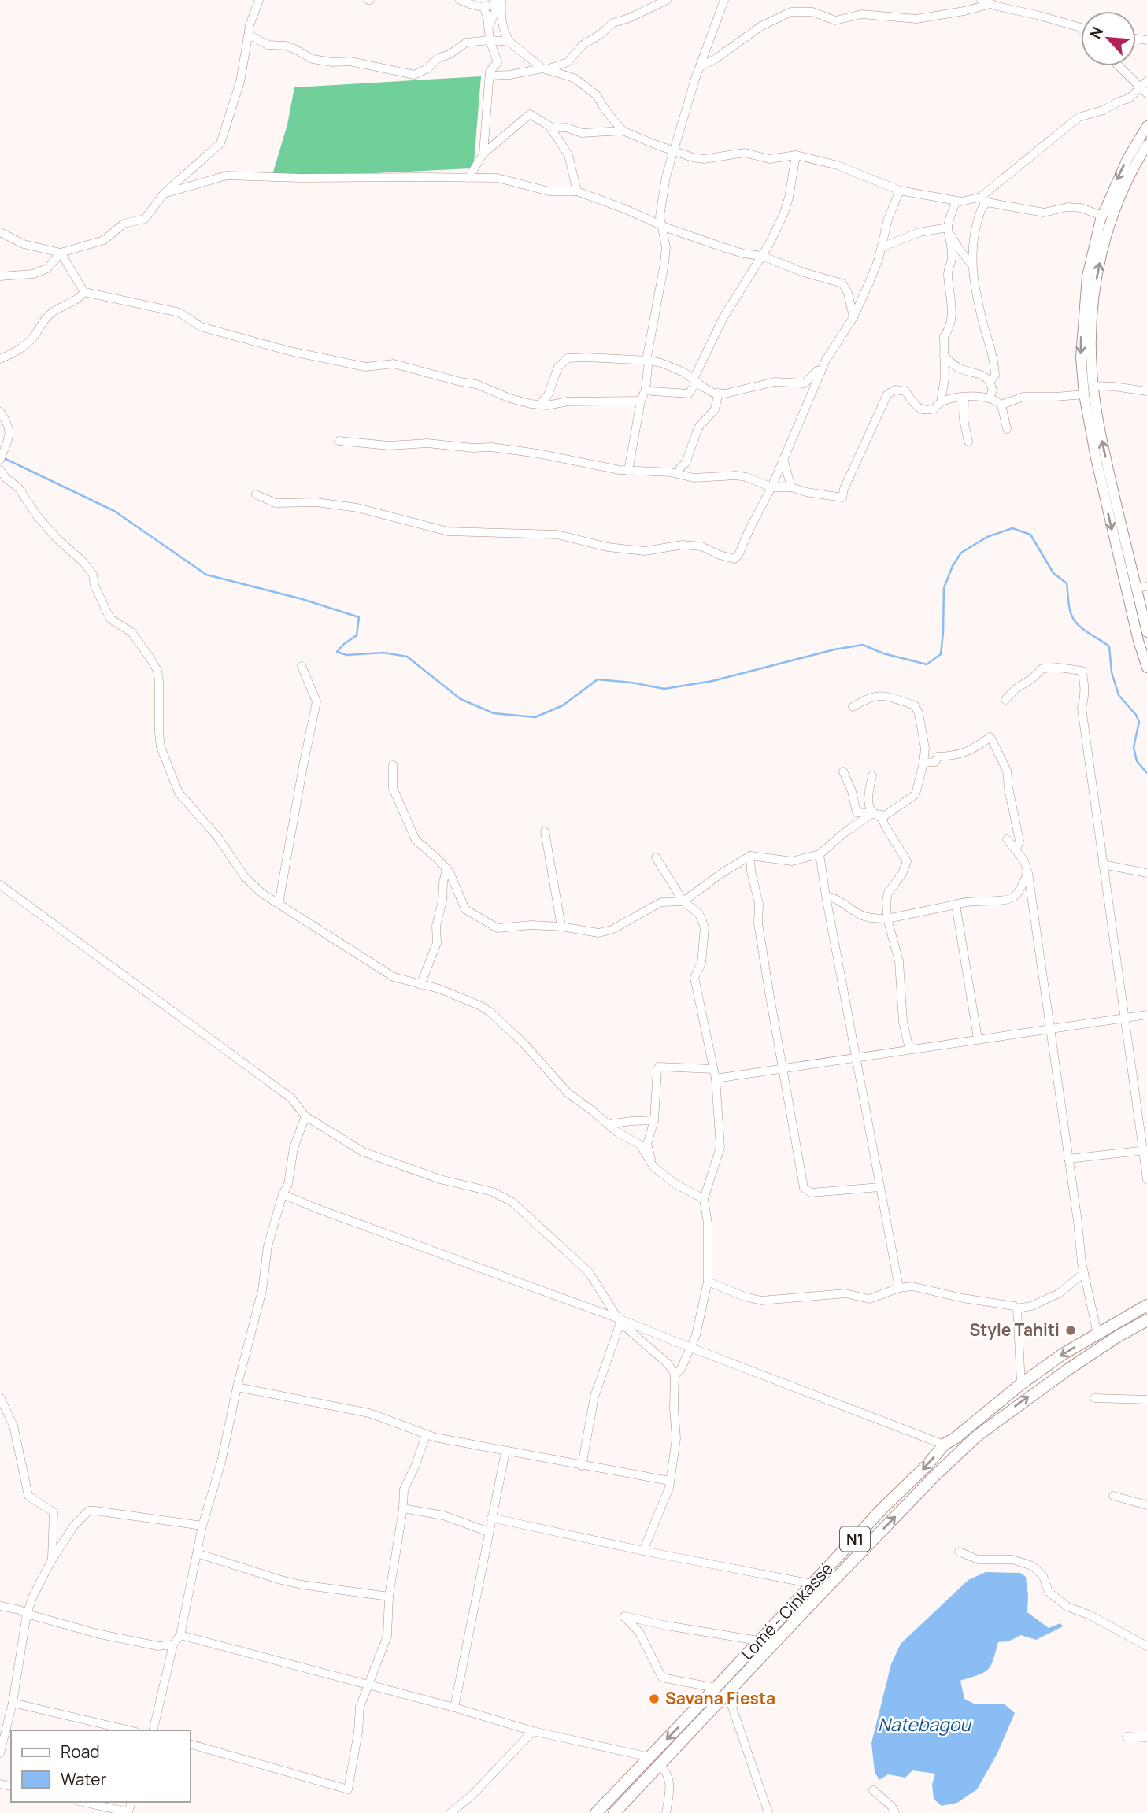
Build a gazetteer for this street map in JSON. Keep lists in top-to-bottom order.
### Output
{
  "streets": {
    "highway": ["N1", "Lomé - Cinkassé"]
  },
  "water": ["Natebagou"],
  "places": ["Style Tahiti", "Savana Fiesta"],
  "legend": ["Road", "Water"],
  "north": "top left"
}
